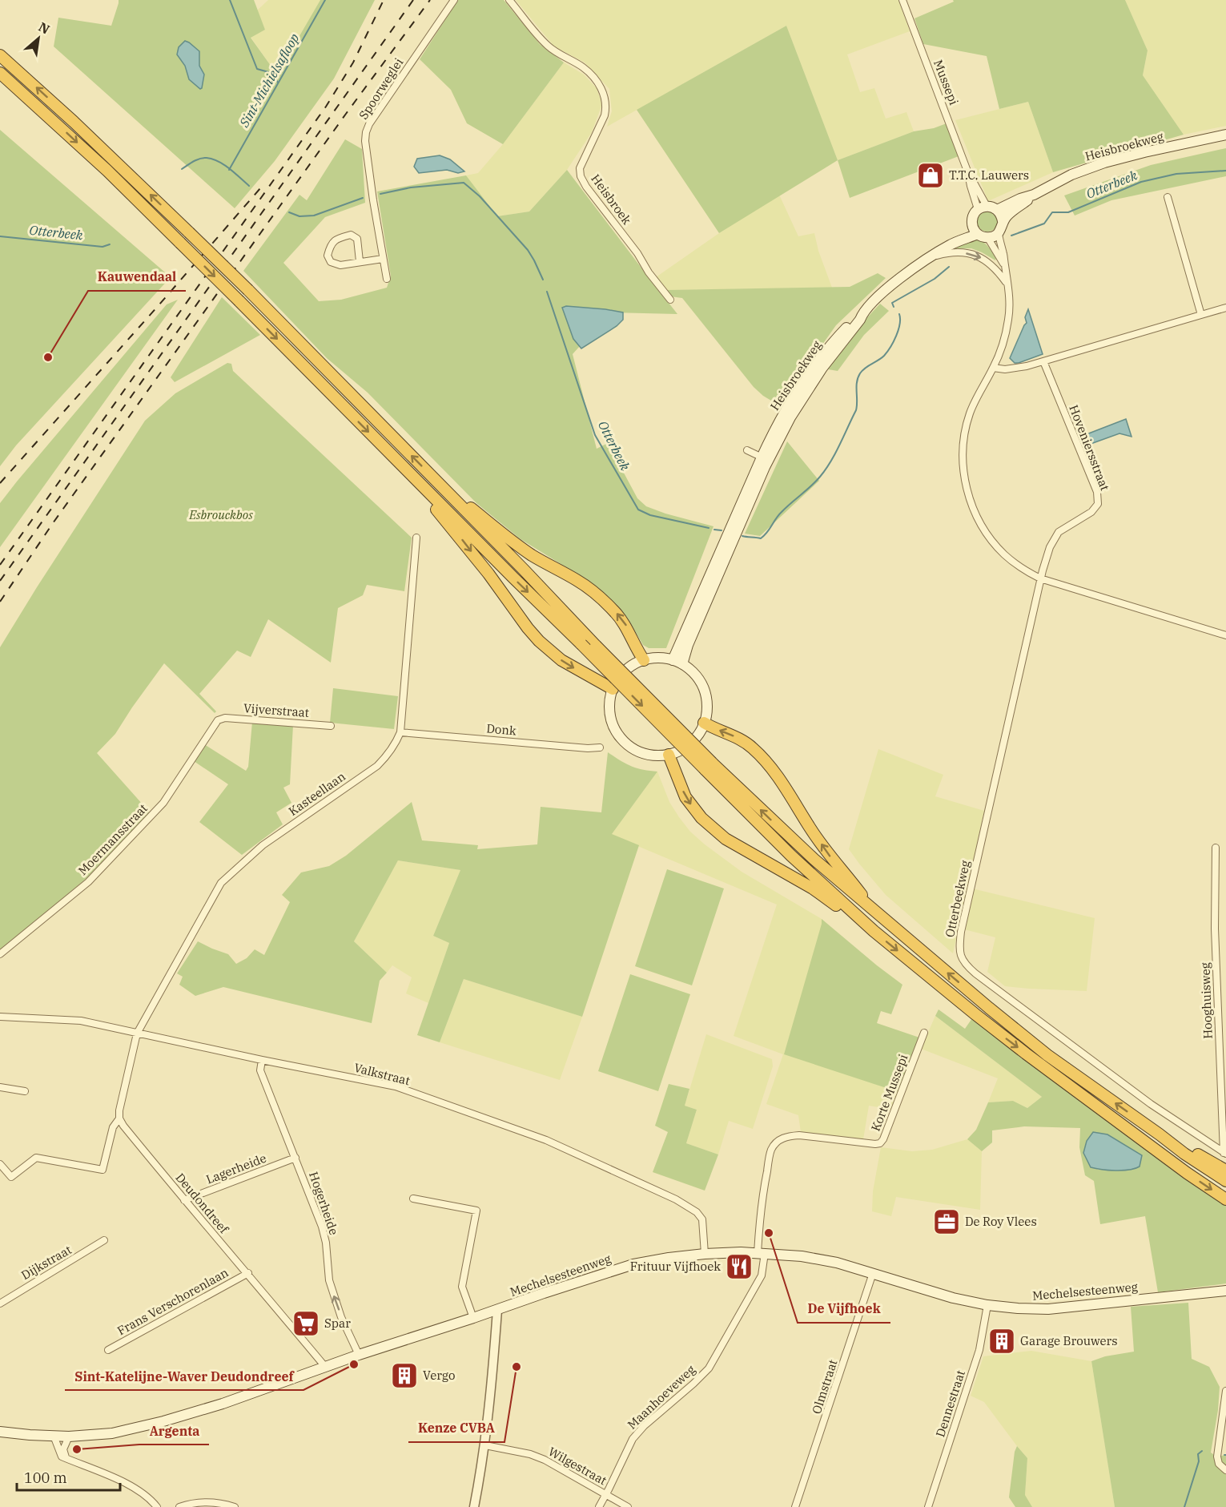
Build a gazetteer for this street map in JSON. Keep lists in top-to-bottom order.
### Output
{
  "streets": {
    "main road": ["Heisbroekweg", "Mechelsesteenweg"],
    "street": [
      "Mussepi",
      "Spoorweglei",
      "Heisbroek",
      "Hoveniersstraat",
      "Vijverstraat",
      "Donk",
      "Kasteellaan",
      "Moermansstraat",
      "Otterbeekweg",
      "Hooghuisweg",
      "Valkstraat",
      "Korte Mussepi",
      "Lagerheide",
      "Deudondreef",
      "Hogerheide",
      "Dijkstraat",
      "Frans Verschorenlaan",
      "Olmstraat",
      "Maanhoeveweg",
      "Dennestraat",
      "Wilgestraat"
    ]
  },
  "crossings": [
    ["Mussepi", "Heisbroekweg"],
    ["Hoveniersstraat", "Otterbeekweg"],
    ["Vijverstraat", "Moermansstraat"],
    ["Donk", "Kasteellaan"],
    ["Kasteellaan", "Valkstraat"],
    ["Otterbeekweg", "Hooghuisweg"],
    ["Valkstraat", "Hogerheide"],
    ["Valkstraat", "Mechelsesteenweg"],
    ["Korte Mussepi", "Mechelsesteenweg"],
    ["Korte Mussepi", "Maanhoeveweg"],
    ["Lagerheide", "Deudondreef"],
    ["Lagerheide", "Hogerheide"],
    ["Deudondreef", "Mechelsesteenweg"],
    ["Deudondreef", "Frans Verschorenlaan"],
    ["Hogerheide", "Mechelsesteenweg"],
    ["Mechelsesteenweg", "Olmstraat"],
    ["Mechelsesteenweg", "Maanhoeveweg"],
    ["Mechelsesteenweg", "Dennestraat"],
    ["Maanhoeveweg", "Wilgestraat"]
  ],
  "one_way": ["Hogerheide"],
  "water": ["Sint-Michielsafloop", "Otterbeek"],
  "parks": ["Esbrouckbos"],
  "places": {
    "shop": ["T.T.C. Lauwers"],
    "other": [
      "Kauwendaal",
      "De Vijfhoek",
      "Sint-Katelijne-Waver Deudondreef",
      "Kenze CVBA",
      "Argenta"
    ],
    "office": ["De Roy Vlees"],
    "restaurant": ["Frituur Vijfhoek"],
    "supermarket": ["Spar"],
    "building": ["Garage Brouwers", "Vergo"]
  },
  "scale_bar": "100 m",
  "north": "top right"
}
